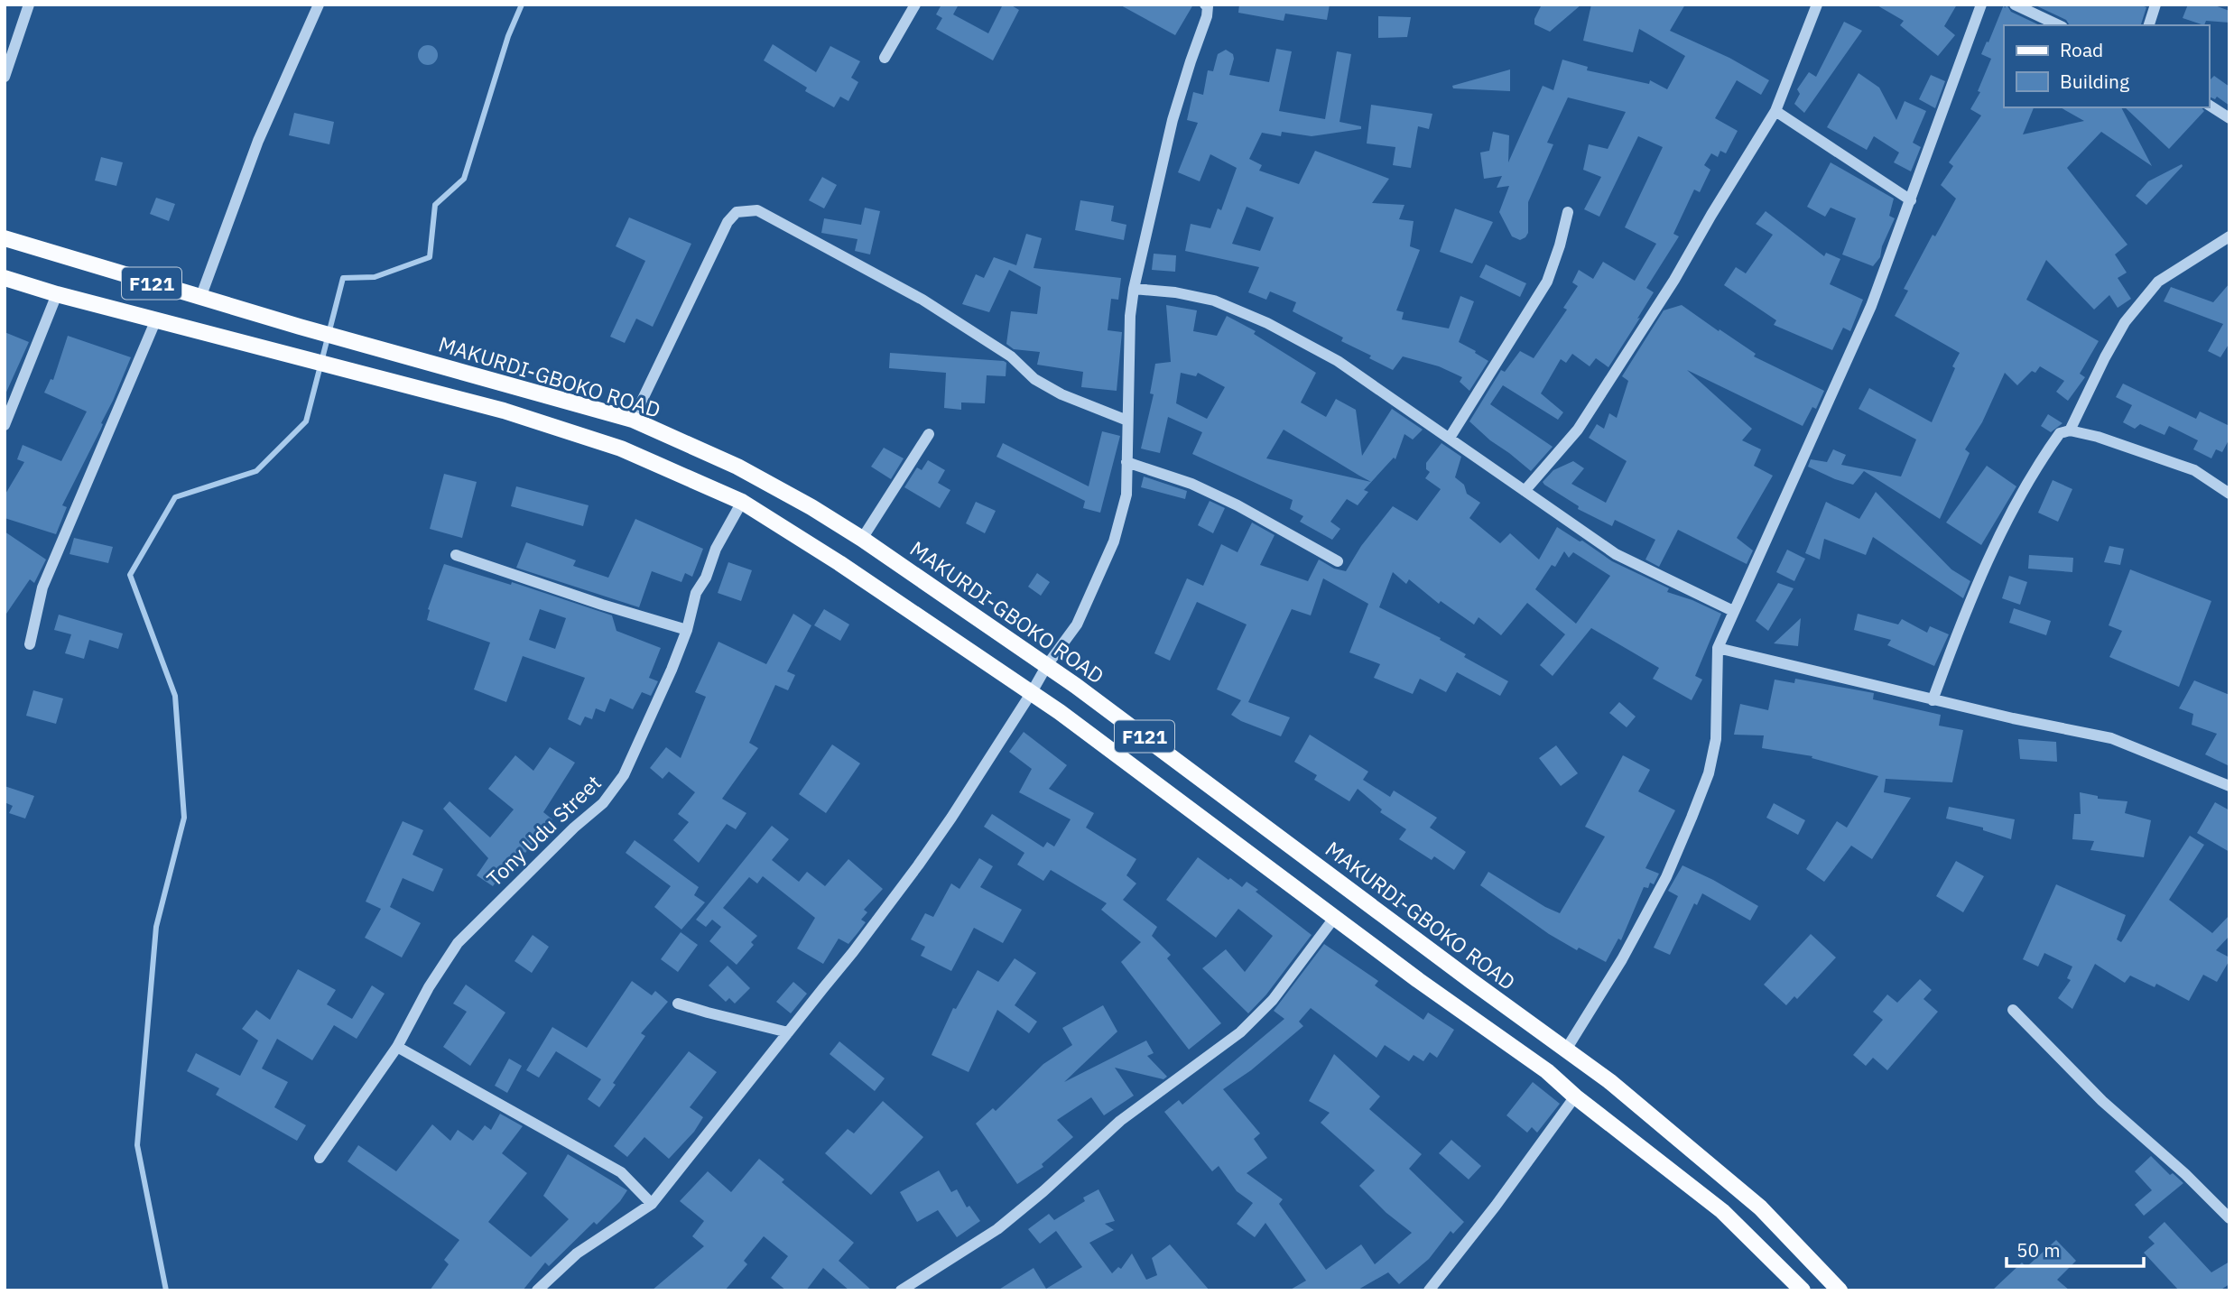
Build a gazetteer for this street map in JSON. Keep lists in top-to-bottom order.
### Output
{
  "streets": {
    "main road": ["F121", "MAKURDI-GBOKO ROAD"],
    "street": ["Tony Udu Street"]
  },
  "crossings": [
    ["F121", "Tony Udu Street"]
  ],
  "legend": ["Road", "Building"],
  "scale_bar": "50 m"
}
